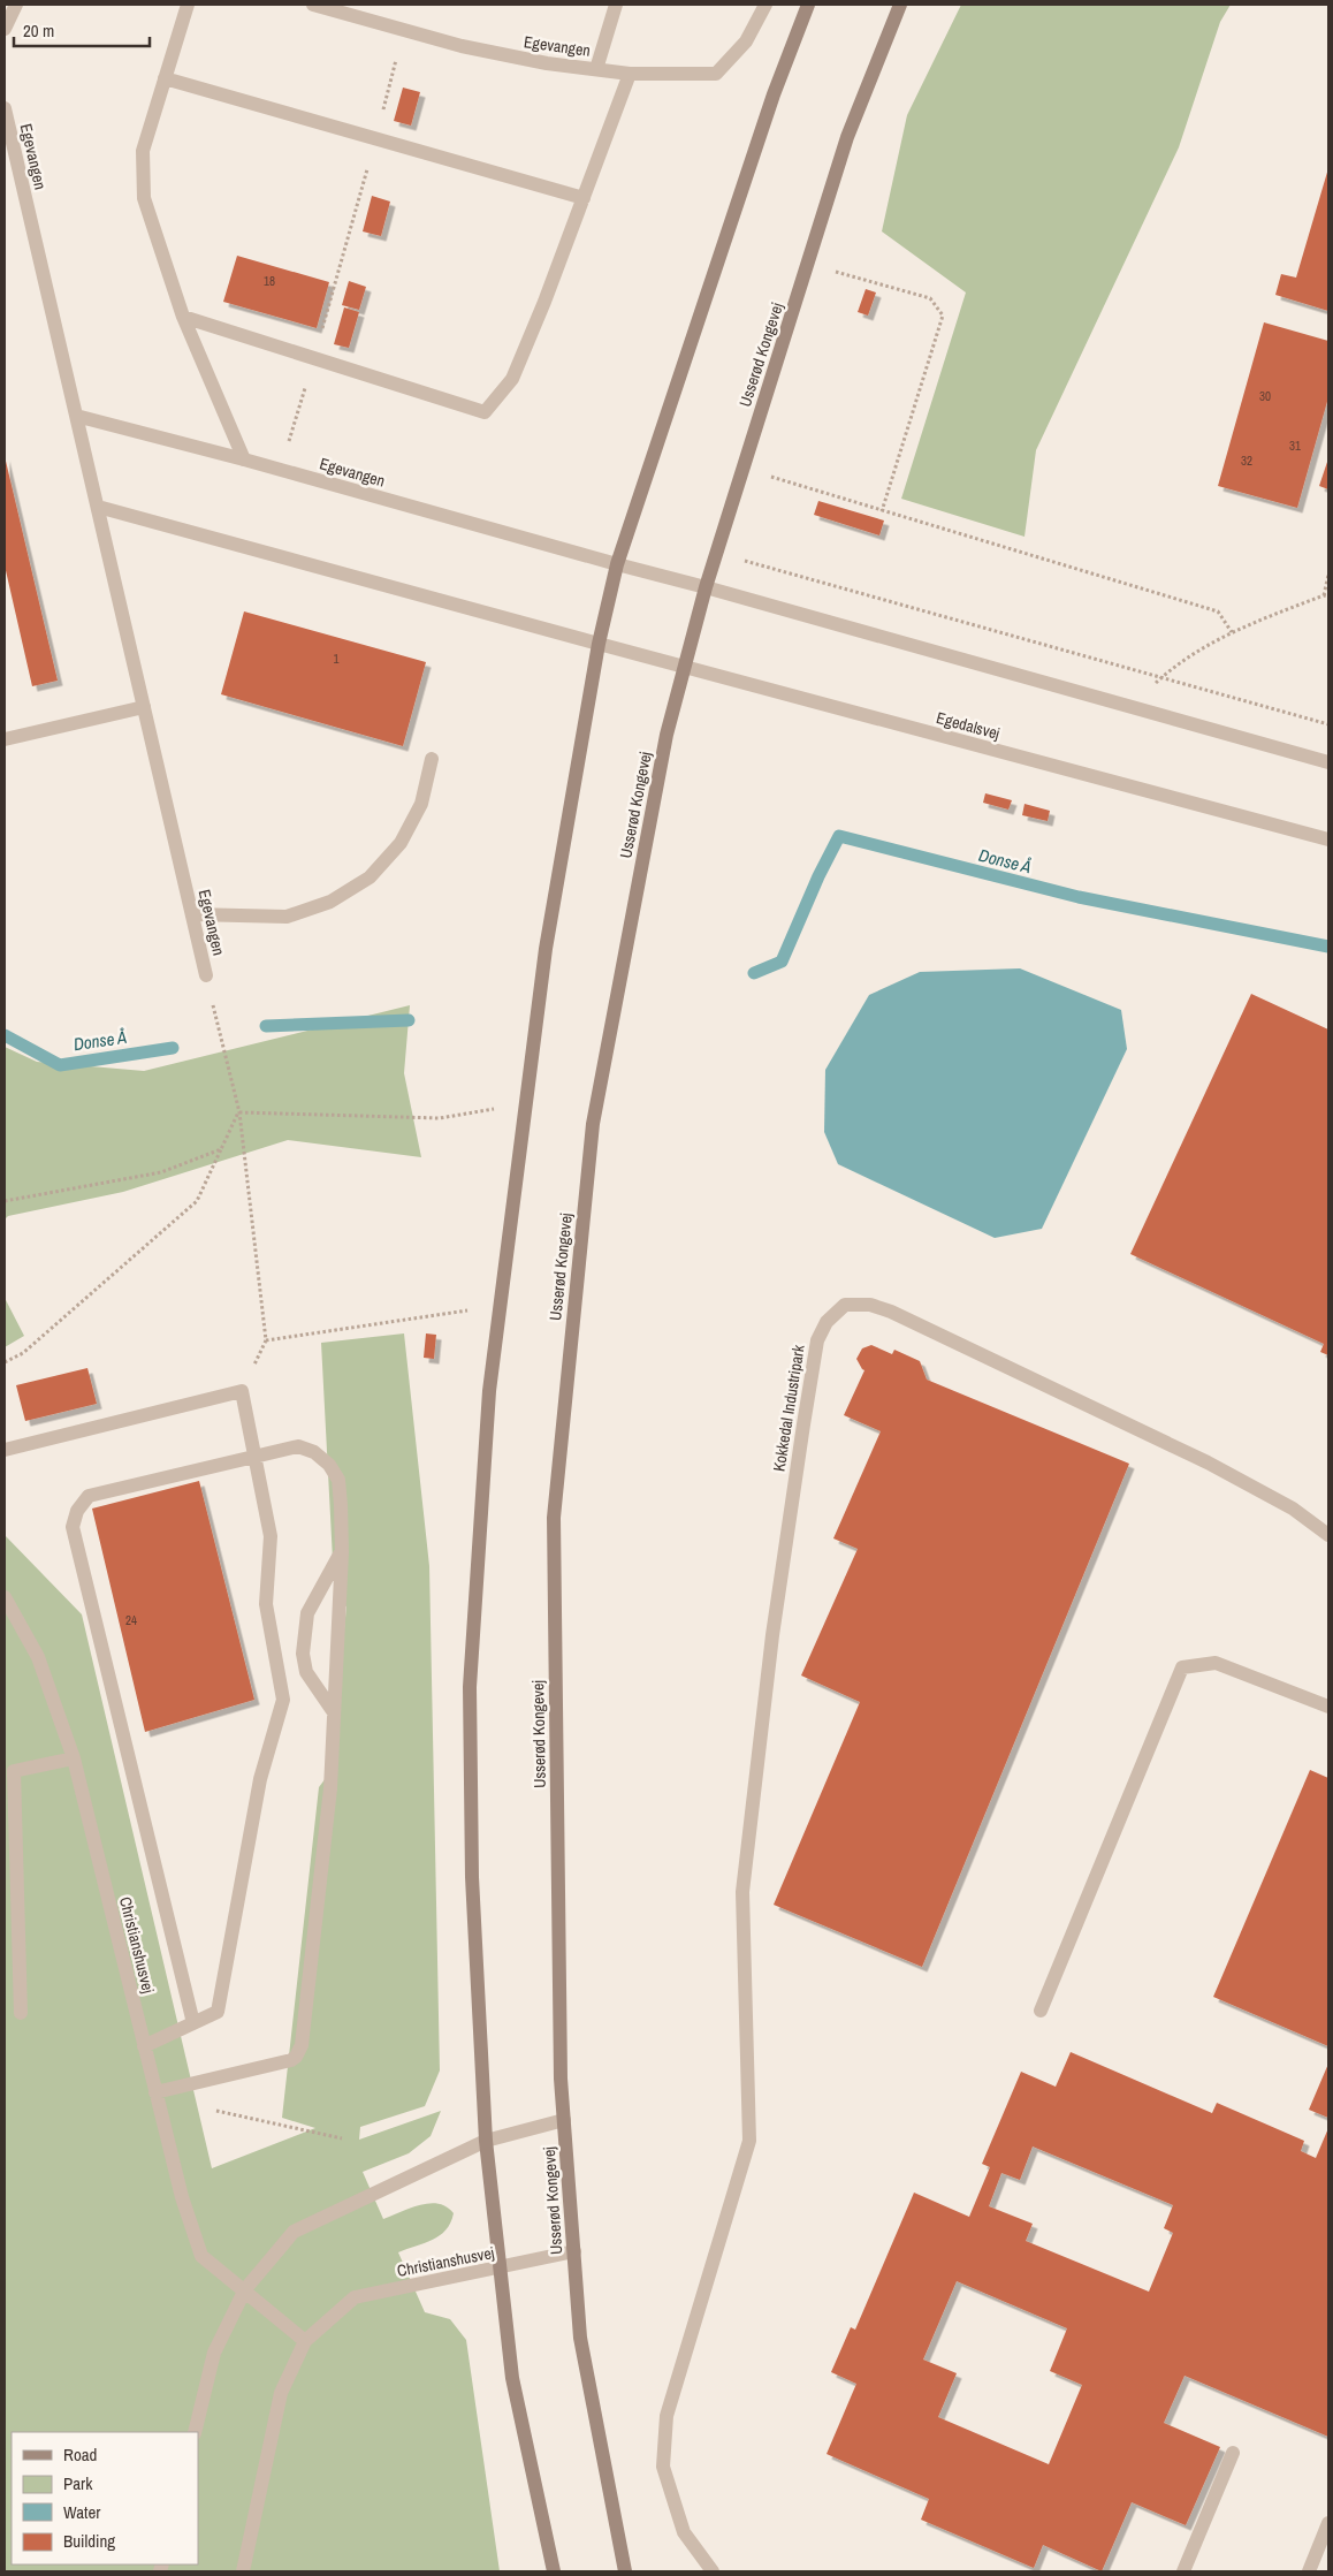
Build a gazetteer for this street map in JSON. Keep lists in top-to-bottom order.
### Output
{
  "streets": {
    "main road": ["Usserød Kongevej"],
    "street": [
      "Egevangen",
      "Egedalsvej",
      "Kokkedal Industripark",
      "Christianshusvej"
    ]
  },
  "crossings": [
    ["Usserød Kongevej", "Egedalsvej"],
    ["Usserød Kongevej", "Christianshusvej"]
  ],
  "water": ["Donse Å"],
  "house_numbers": [
    "18",
    "30",
    "31",
    "32",
    "1",
    "24"
  ],
  "legend": [
    "Road",
    "Park",
    "Water",
    "Building"
  ],
  "scale_bar": "20 m"
}
